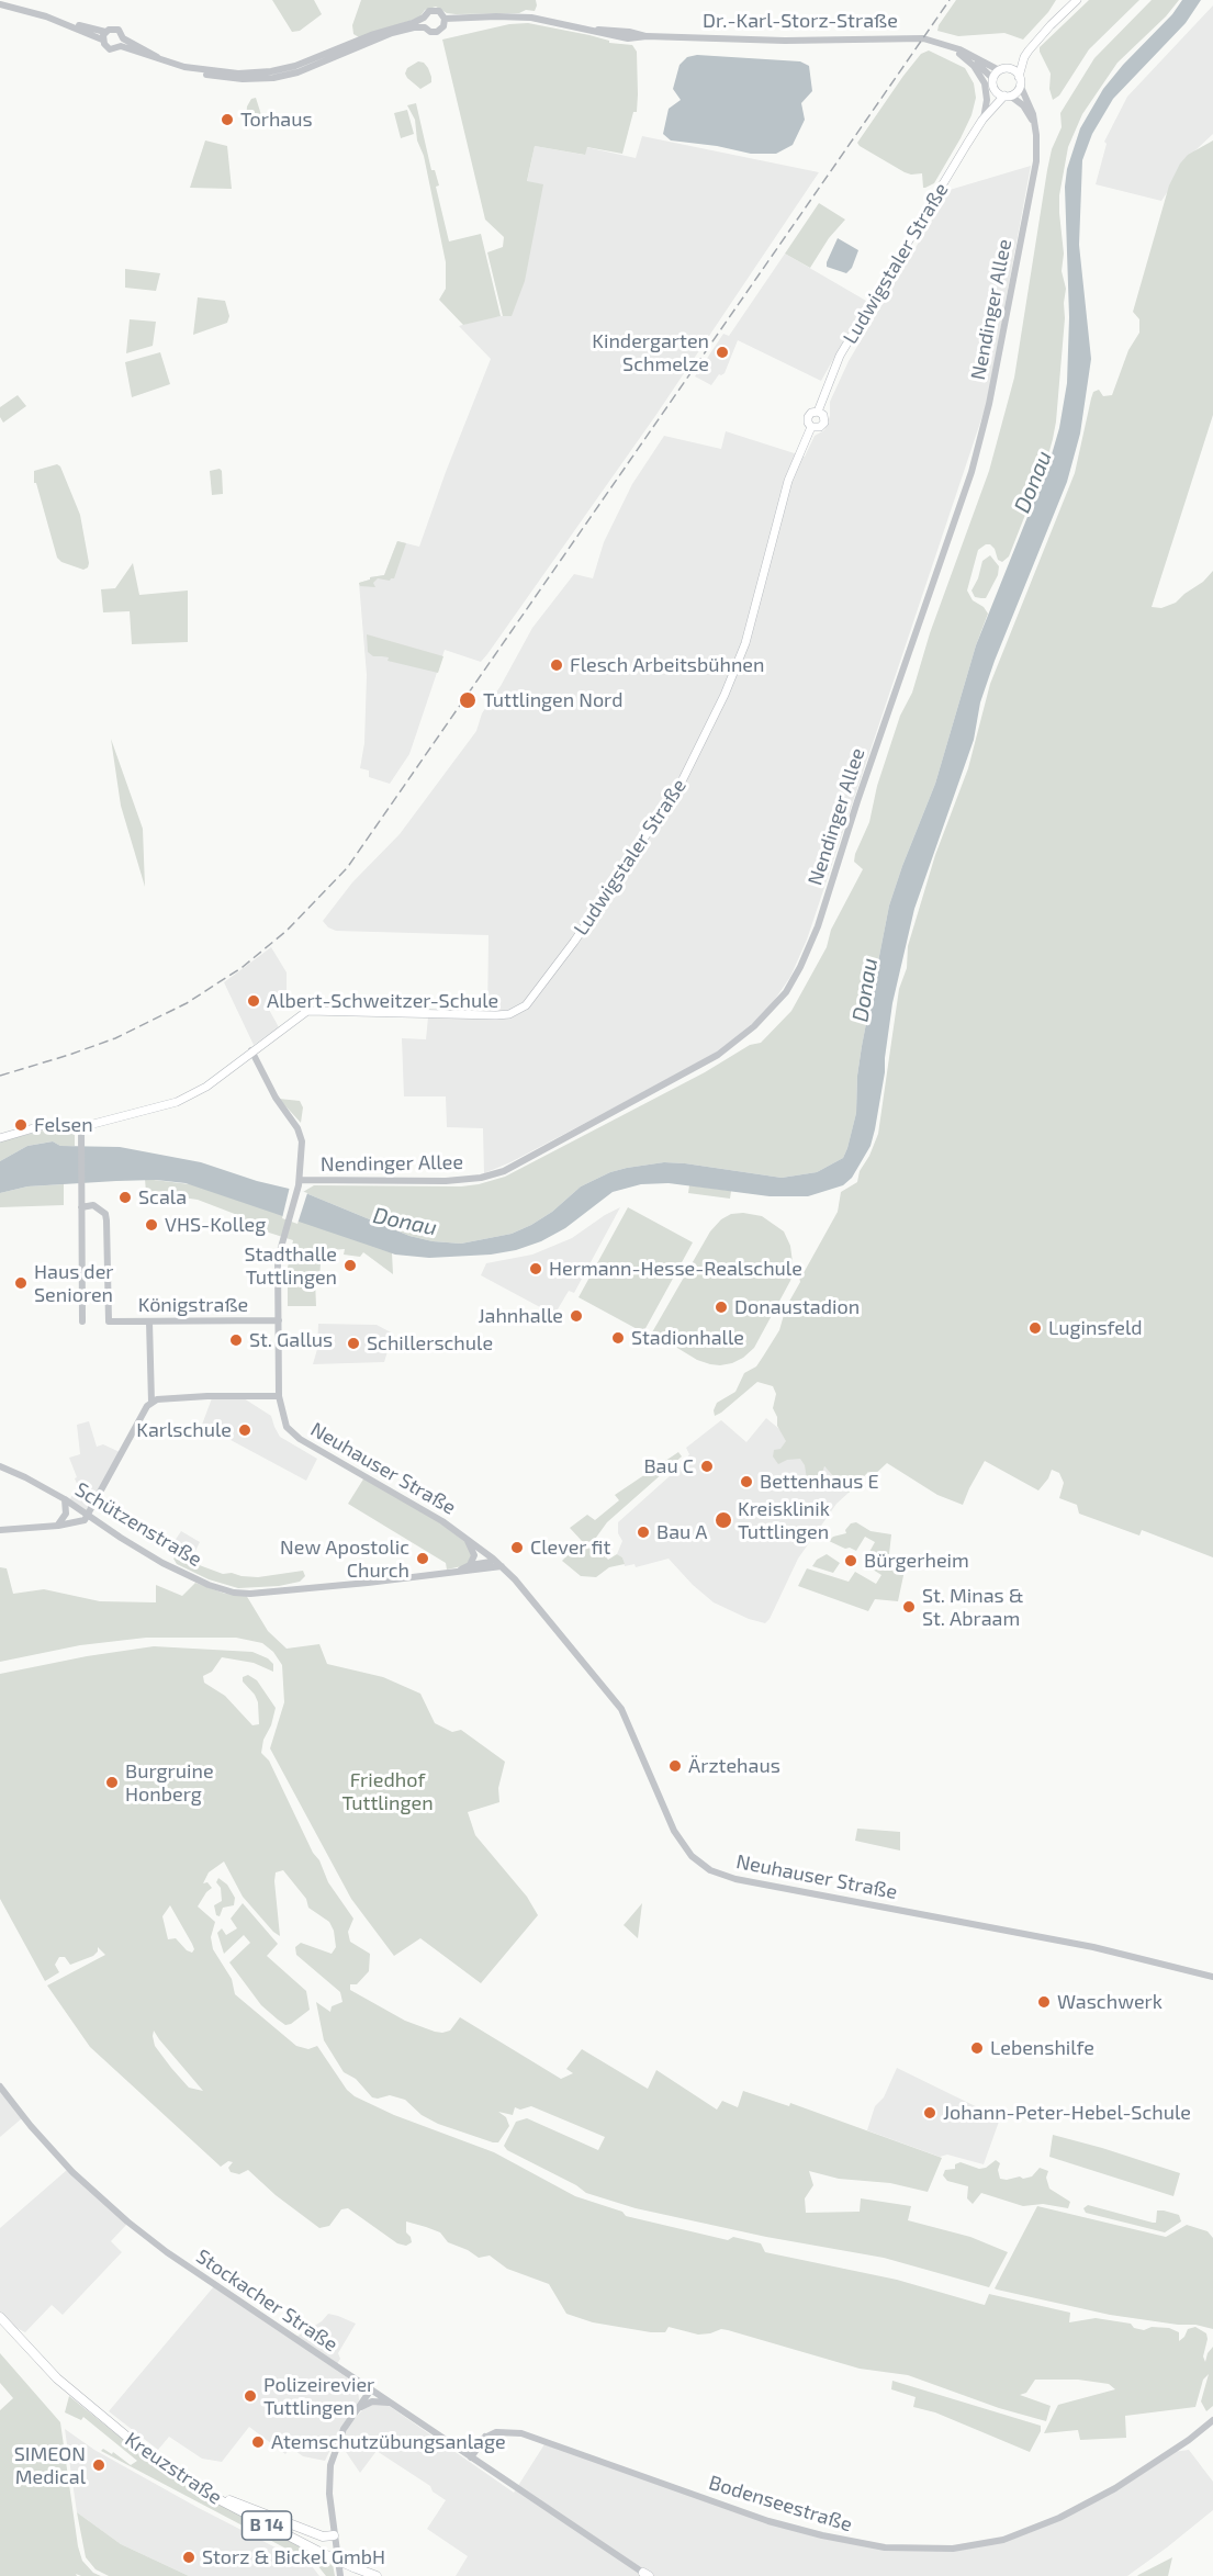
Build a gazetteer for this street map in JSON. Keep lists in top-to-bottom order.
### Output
{
  "streets": {
    "main road": ["Ludwigstaler Straße", "Kreuzstraße", "B 14"],
    "street": [
      "Dr.-Karl-Storz-Straße",
      "Nendinger Allee",
      "Königstraße",
      "Neuhauser Straße",
      "Schützenstraße",
      "Stockacher Straße",
      "Bodenseestraße"
    ]
  },
  "crossings": [
    ["Dr.-Karl-Storz-Straße", "Ludwigstaler Straße"],
    ["Dr.-Karl-Storz-Straße", "Nendinger Allee"],
    ["Ludwigstaler Straße", "Nendinger Allee"],
    ["Ludwigstaler Straße", "Neuhauser Straße"],
    ["Nendinger Allee", "Neuhauser Straße"],
    ["Königstraße", "Neuhauser Straße"],
    ["Neuhauser Straße", "Schützenstraße"]
  ],
  "water": ["Donau"],
  "parks": ["Friedhof Tuttlingen"],
  "places": [
    "Torhaus",
    "Kindergarten Schmelze",
    "Flesch Arbeitsbühnen",
    "Tuttlingen Nord",
    "Albert-Schweitzer-Schule",
    "Felsen",
    "Scala",
    "VHS-Kolleg",
    "Stadthalle Tuttlingen",
    "Hermann-Hesse-Realschule",
    "Haus der Senioren",
    "Donaustadion",
    "Jahnhalle",
    "Luginsfeld",
    "Stadionhalle",
    "St. Gallus",
    "Schillerschule",
    "Karlschule",
    "Bau C",
    "Bettenhaus E",
    "Kreisklinik Tuttlingen",
    "Bau A",
    "Clever fit",
    "New Apostolic Church",
    "Bürgerheim",
    "St. Minas & St. Abraam",
    "Ärztehaus",
    "Burgruine Honberg",
    "Waschwerk",
    "Lebenshilfe",
    "Johann-Peter-Hebel-Schule",
    "Polizeirevier Tuttlingen",
    "Atemschutzübungsanlage",
    "SIMEON Medical",
    "Storz & Bickel GmbH"
  ]
}
